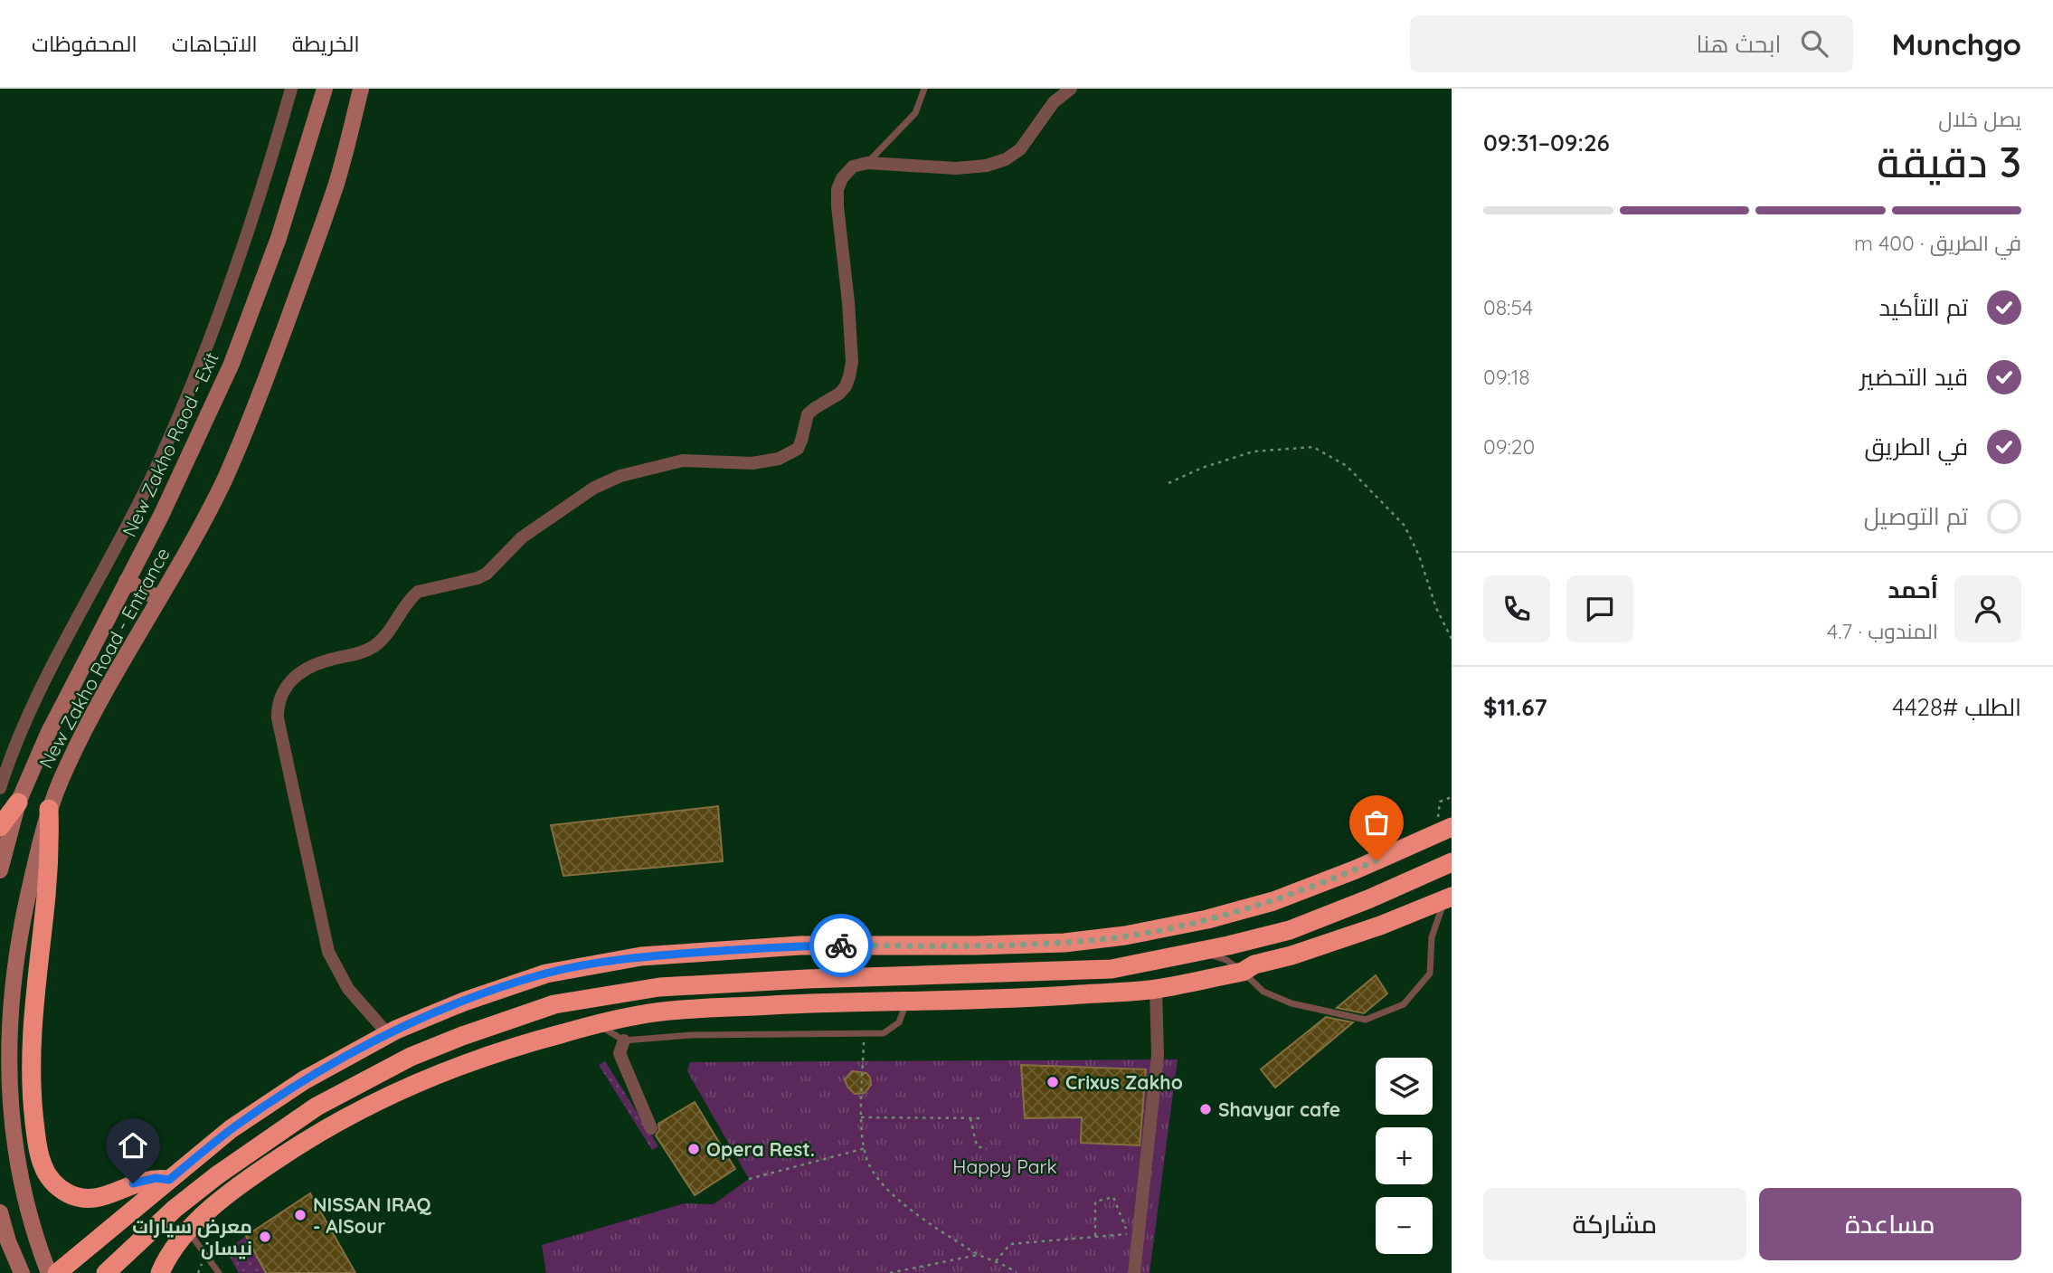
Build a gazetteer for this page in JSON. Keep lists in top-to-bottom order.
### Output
{
  "streets": {
    "main road": ["New Zakho Raod - Exit", "New Zakho Road - Entrance"]
  },
  "parks": ["Happy Park"],
  "places": [
    "Crixus Zakho",
    "Shavyar cafe",
    "Opera Rest.",
    "NISSAN IRAQ - AlSour",
    "معرض سيارات نيسان"
  ],
  "page": {
    "header": "Munchgo",
    "search": "ابحث هنا",
    "nav": ["الخريطة", "الاتجاهات", "المحفوظات"],
    "heading": ["3 دقيقة", "يصل خلال", "09:26–09:31"],
    "panel": [
      "أحمد",
      "المندوب · 4.7",
      "الطلب #4428",
      "$11.67"
    ],
    "bar": "في الطريق · 400 m",
    "list": [
      ["تم التأكيد", "08:54"],
      ["قيد التحضير", "09:18"],
      ["في الطريق", "09:20"],
      "تم التوصيل"
    ],
    "map_buttons": ["+", "−"],
    "buttons": ["مساعدة", "مشاركة"]
  }
}
